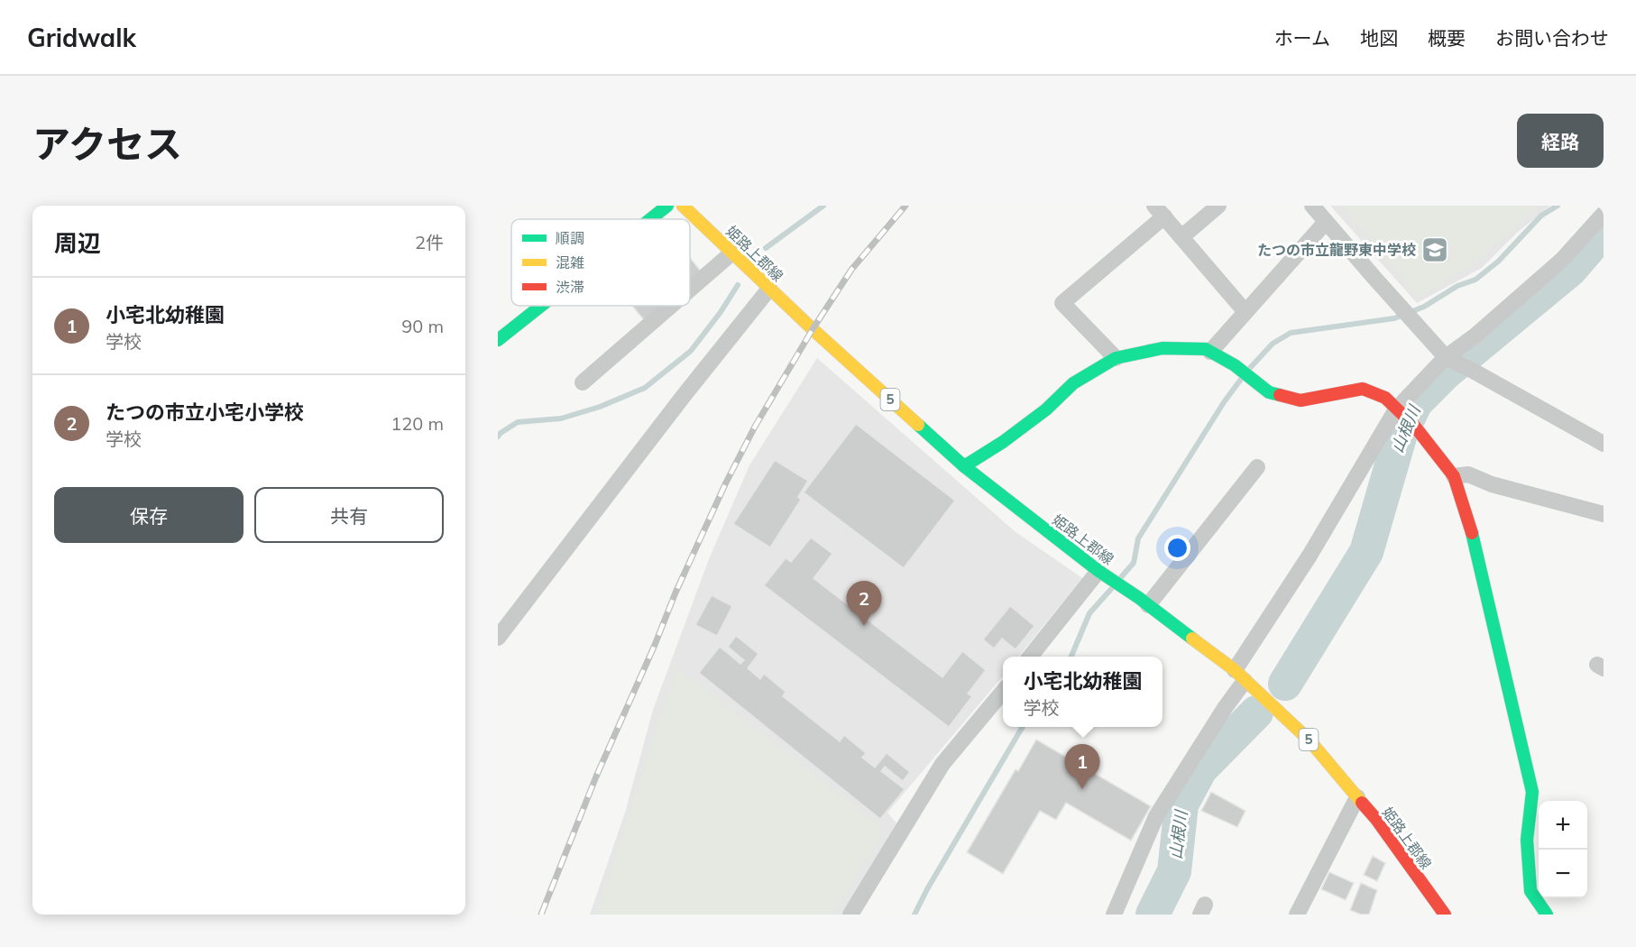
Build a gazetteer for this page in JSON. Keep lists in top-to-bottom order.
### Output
{
  "streets": {
    "main road": ["姫路上郡線", "5"]
  },
  "water": ["山根川"],
  "places": {
    "school or university": ["たつの市立龍野東中学校"]
  },
  "legend": ["順調", "混雑", "渋滞"],
  "page": {
    "header": "Gridwalk",
    "nav": [
      "ホーム",
      "地図",
      "概要",
      "お問い合わせ"
    ],
    "title": "アクセス",
    "buttons": [
      "経路",
      ["保存", "共有"]
    ],
    "heading": ["周辺", "2件"],
    "list": [
      {
        "mark": "1",
        "name": "小宅北幼稚園",
        "note": "学校",
        "value": "90 m"
      },
      {
        "mark": "2",
        "name": "たつの市立小宅小学校",
        "note": "学校",
        "value": "120 m"
      }
    ],
    "pins": ["2", "1"],
    "popup": ["小宅北幼稚園", "学校"],
    "map_buttons": ["+", "−"]
  }
}
